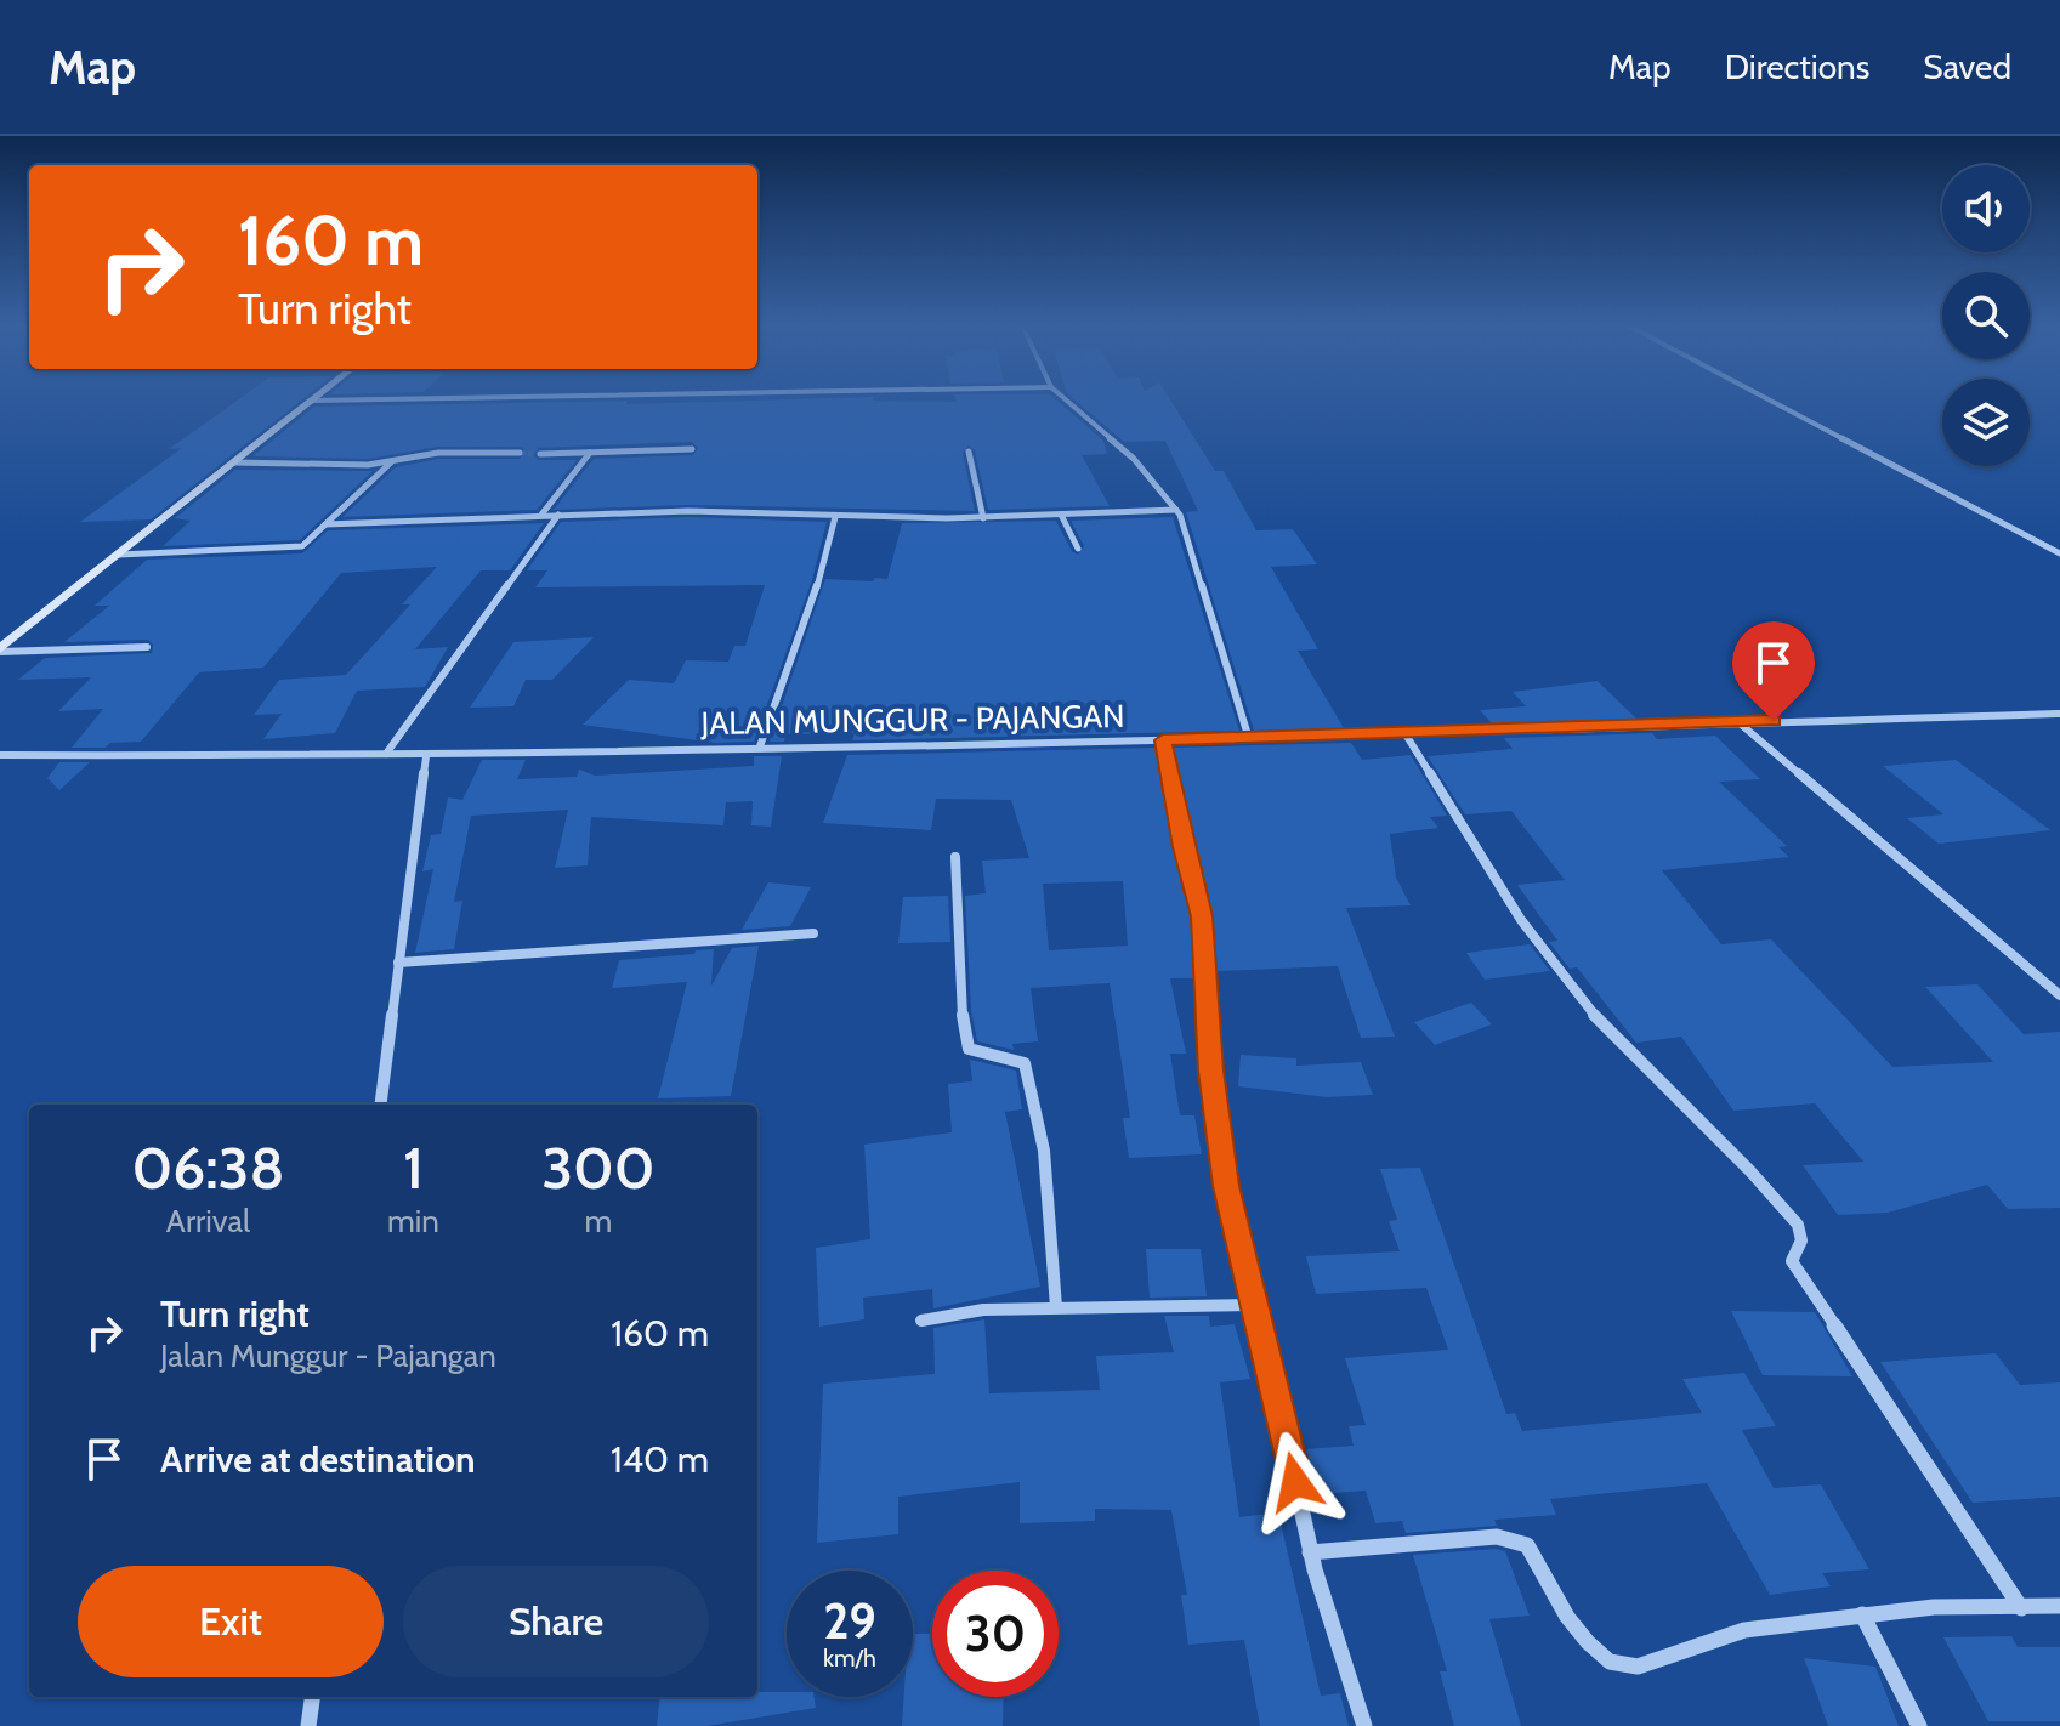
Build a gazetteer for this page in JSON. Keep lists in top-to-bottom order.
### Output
{
  "streets": {
    "street": ["JALAN MUNGGUR - PAJANGAN"]
  },
  "page": {
    "header": "Map",
    "nav": ["Map", "Directions", "Saved"],
    "turn": ["160 m", "Turn right"],
    "eta": [
      "06:38",
      "Arrival",
      "1",
      "min",
      "300",
      "m"
    ],
    "list": [
      {
        "name": "Turn right",
        "note": "Jalan Munggur - Pajangan",
        "value": "160 m"
      },
      {
        "name": "Arrive at destination",
        "value": "140 m"
      }
    ],
    "buttons": ["Exit", "Share"],
    "speed": "29 km/h",
    "limit": "30"
  }
}
